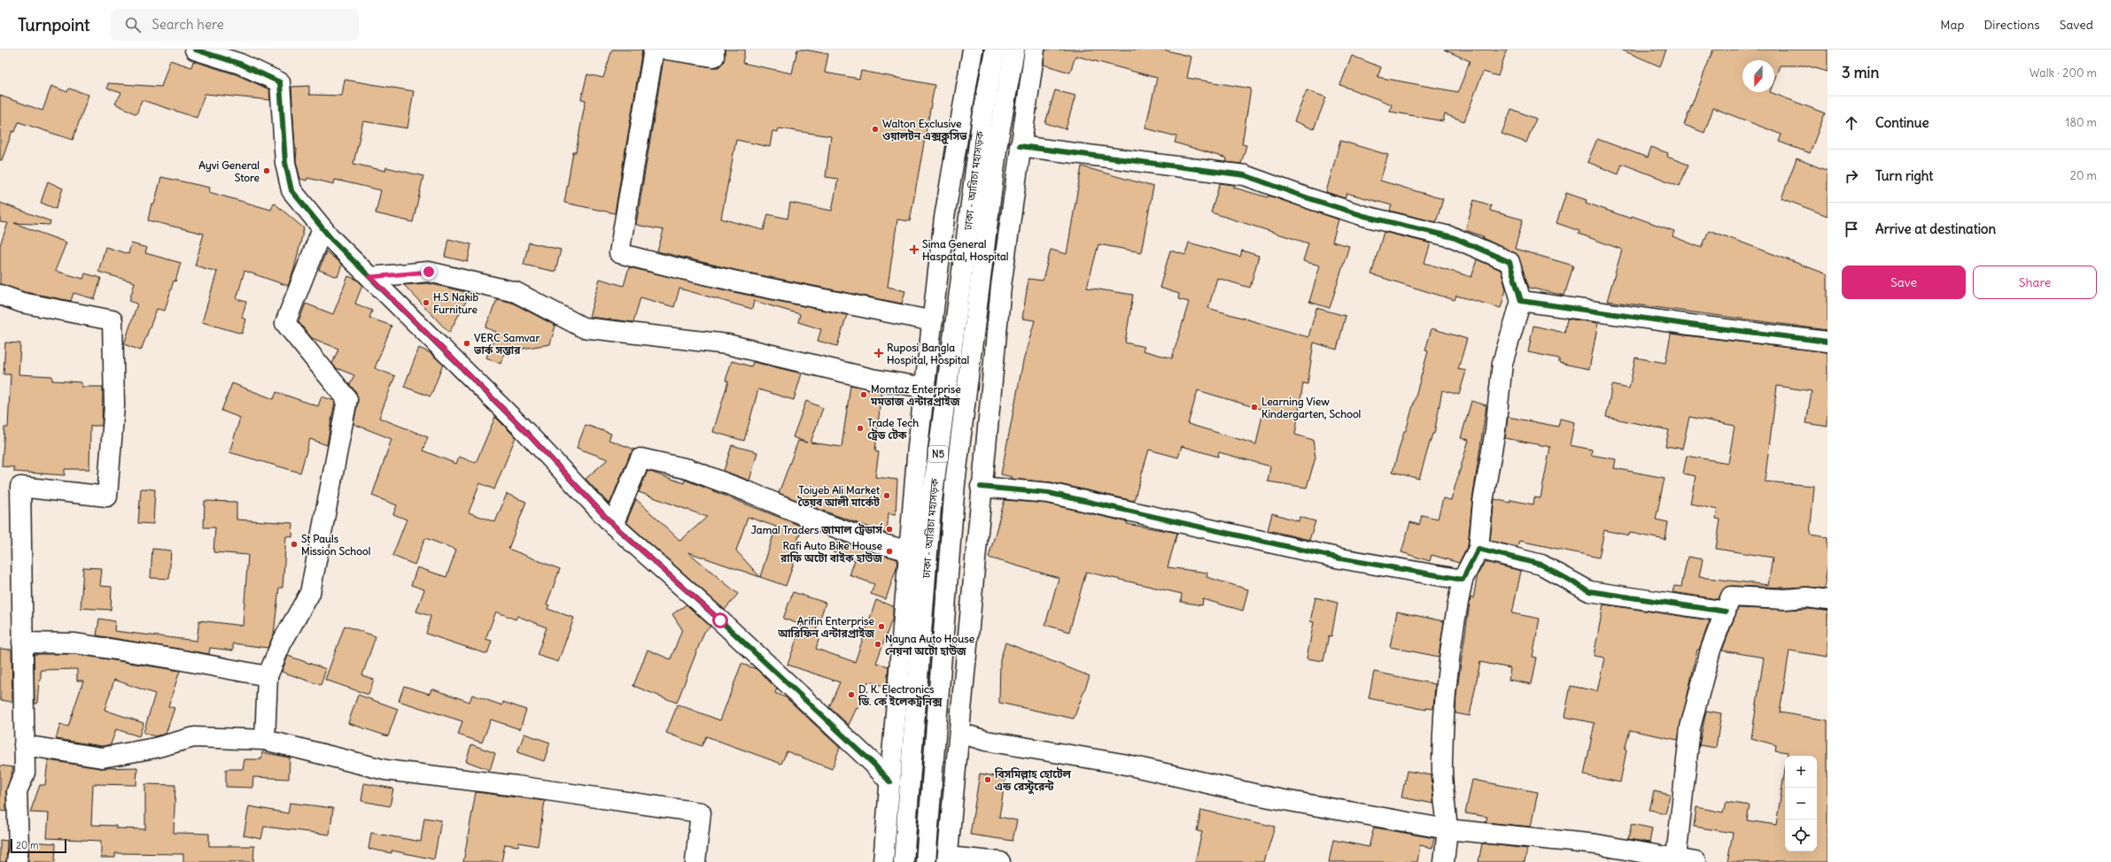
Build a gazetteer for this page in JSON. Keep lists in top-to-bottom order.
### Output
{
  "streets": {
    "main road": ["ঢাকা - আরিচা মহাসড়ক", "N5"]
  },
  "places": {
    "other": [
      "Walton Exclusive ওয়ালটন এক্সক্লুসিভ",
      "Ayvi General Store",
      "H.S Nakib Furniture",
      "VERC Samvar ভার্ক সম্ভার",
      "Momtaz Enterprise মমতাজ এন্টারপ্রাইজ",
      "Learning View Kindergarten, School",
      "Trade Tech ট্রেড টেক",
      "Toiyeb Ali Market তৈয়ব আলী মার্কেট",
      "Jamal Traders জামাল ট্রেডার্স",
      "St Pauls Mission School",
      "Rafi Auto Bike House রাফি অটো বাইক হাউজ",
      "Arifin Enterprise আরিফিন এন্টারপ্রাইজ",
      "Nayna Auto House নেয়না অটো হাউজ",
      "D. K. Electronics ডি. কে ইলেকট্রনিক্স",
      "বিসমিল্লাহ হোটেল এন্ড রেস্টুরেন্ট"
    ],
    "health": ["Sima General Haspatal, Hospital", "Ruposi Bangla Hospital, Hospital"]
  },
  "scale_bar": "20 m",
  "north": "bottom",
  "page": {
    "header": "Turnpoint",
    "search": "Search here",
    "nav": ["Map", "Directions", "Saved"],
    "heading": ["3 min", "Walk · 200 m"],
    "list": [
      ["Continue", "180 m"],
      ["Turn right", "20 m"],
      "Arrive at destination"
    ],
    "buttons": ["Save", "Share"],
    "map_buttons": ["+", "−"],
    "scale": "20 m"
  }
}
